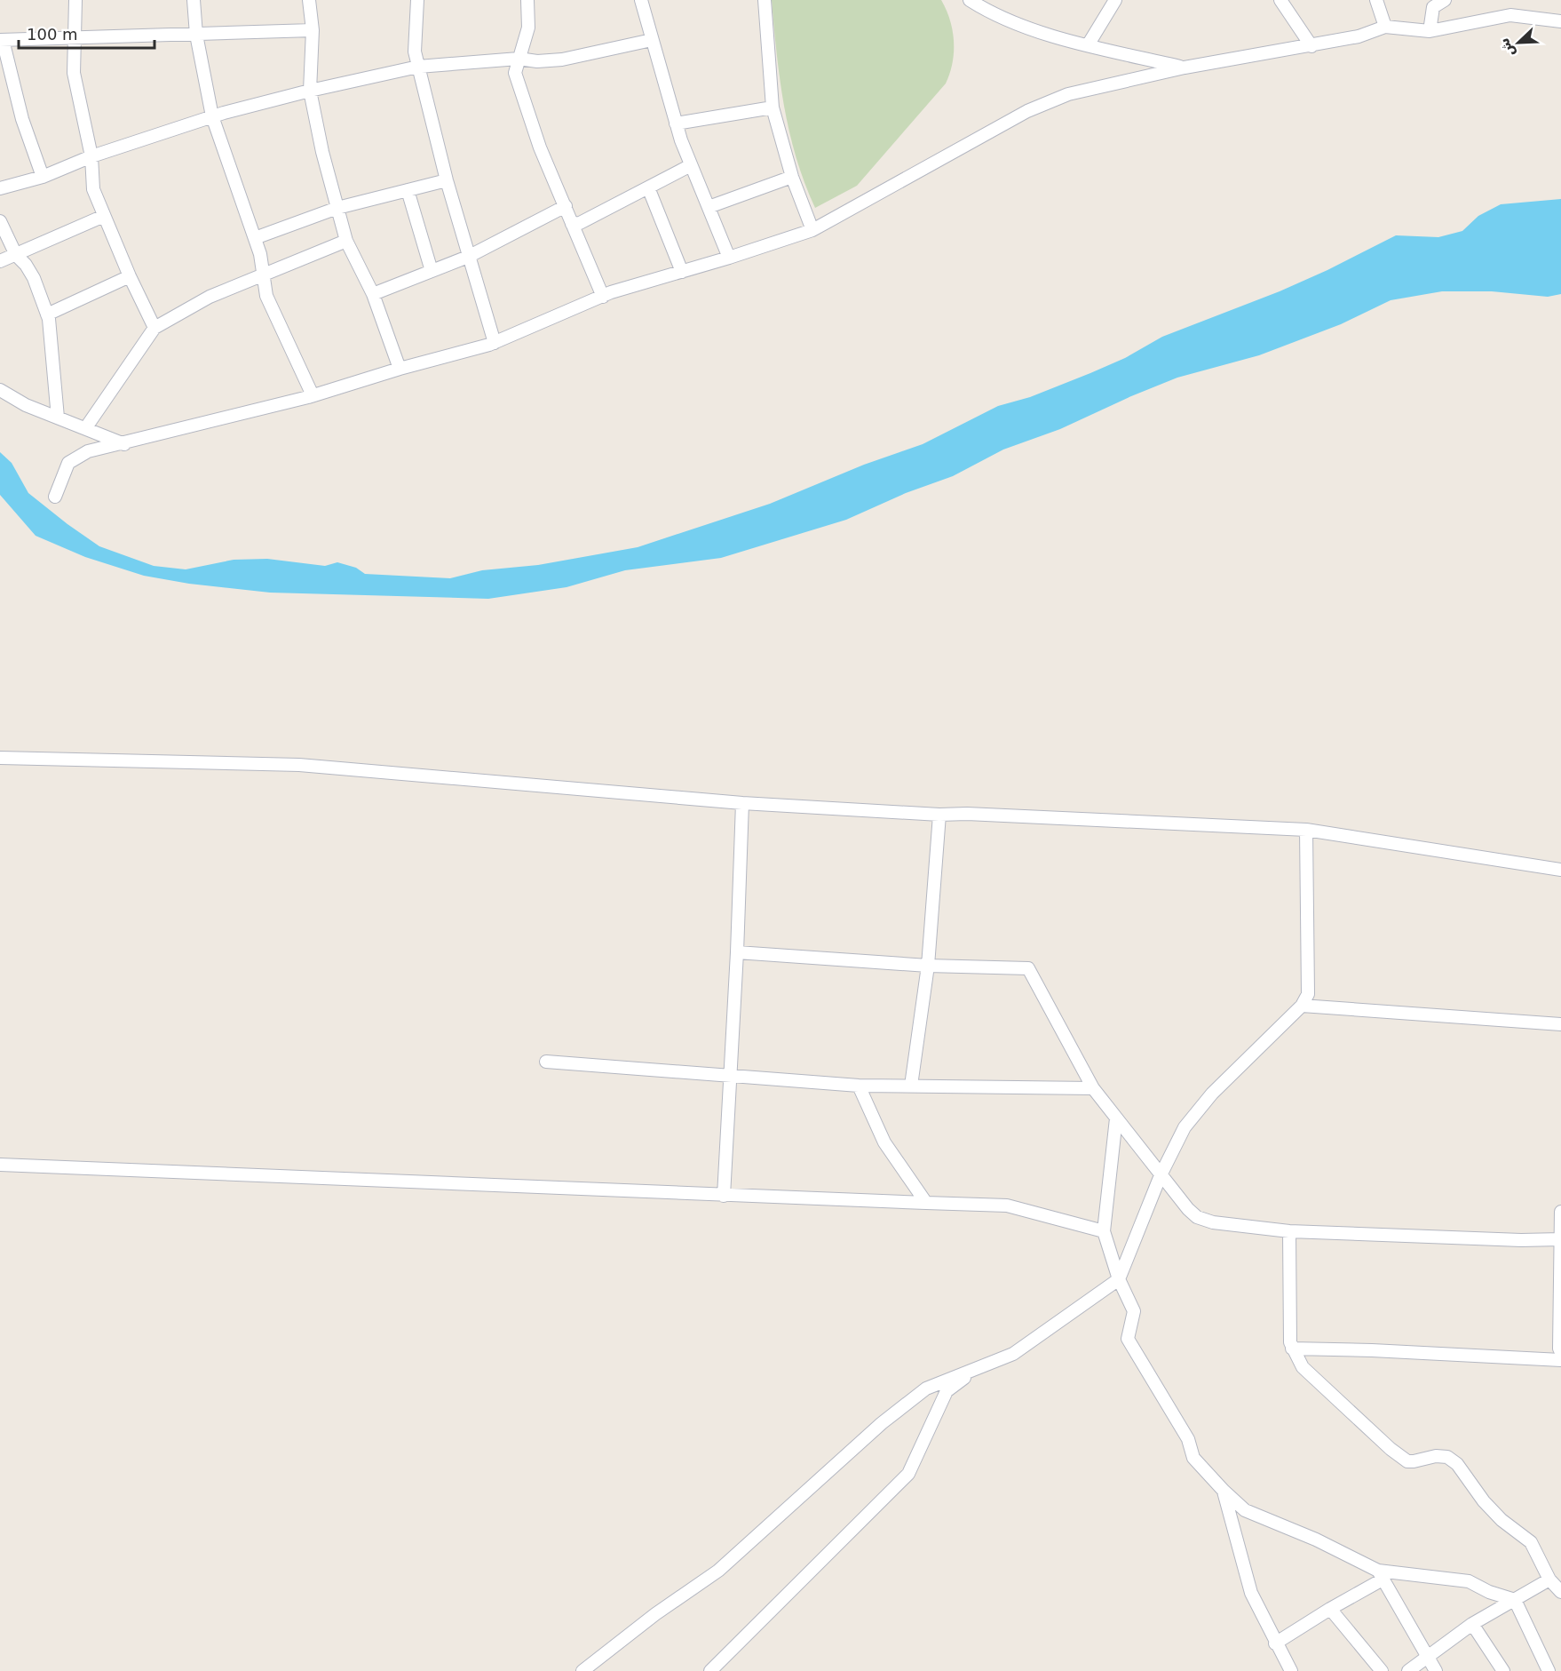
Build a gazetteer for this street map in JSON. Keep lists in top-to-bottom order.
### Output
{
  "scale_bar": "100 m",
  "north": "bottom left"
}
